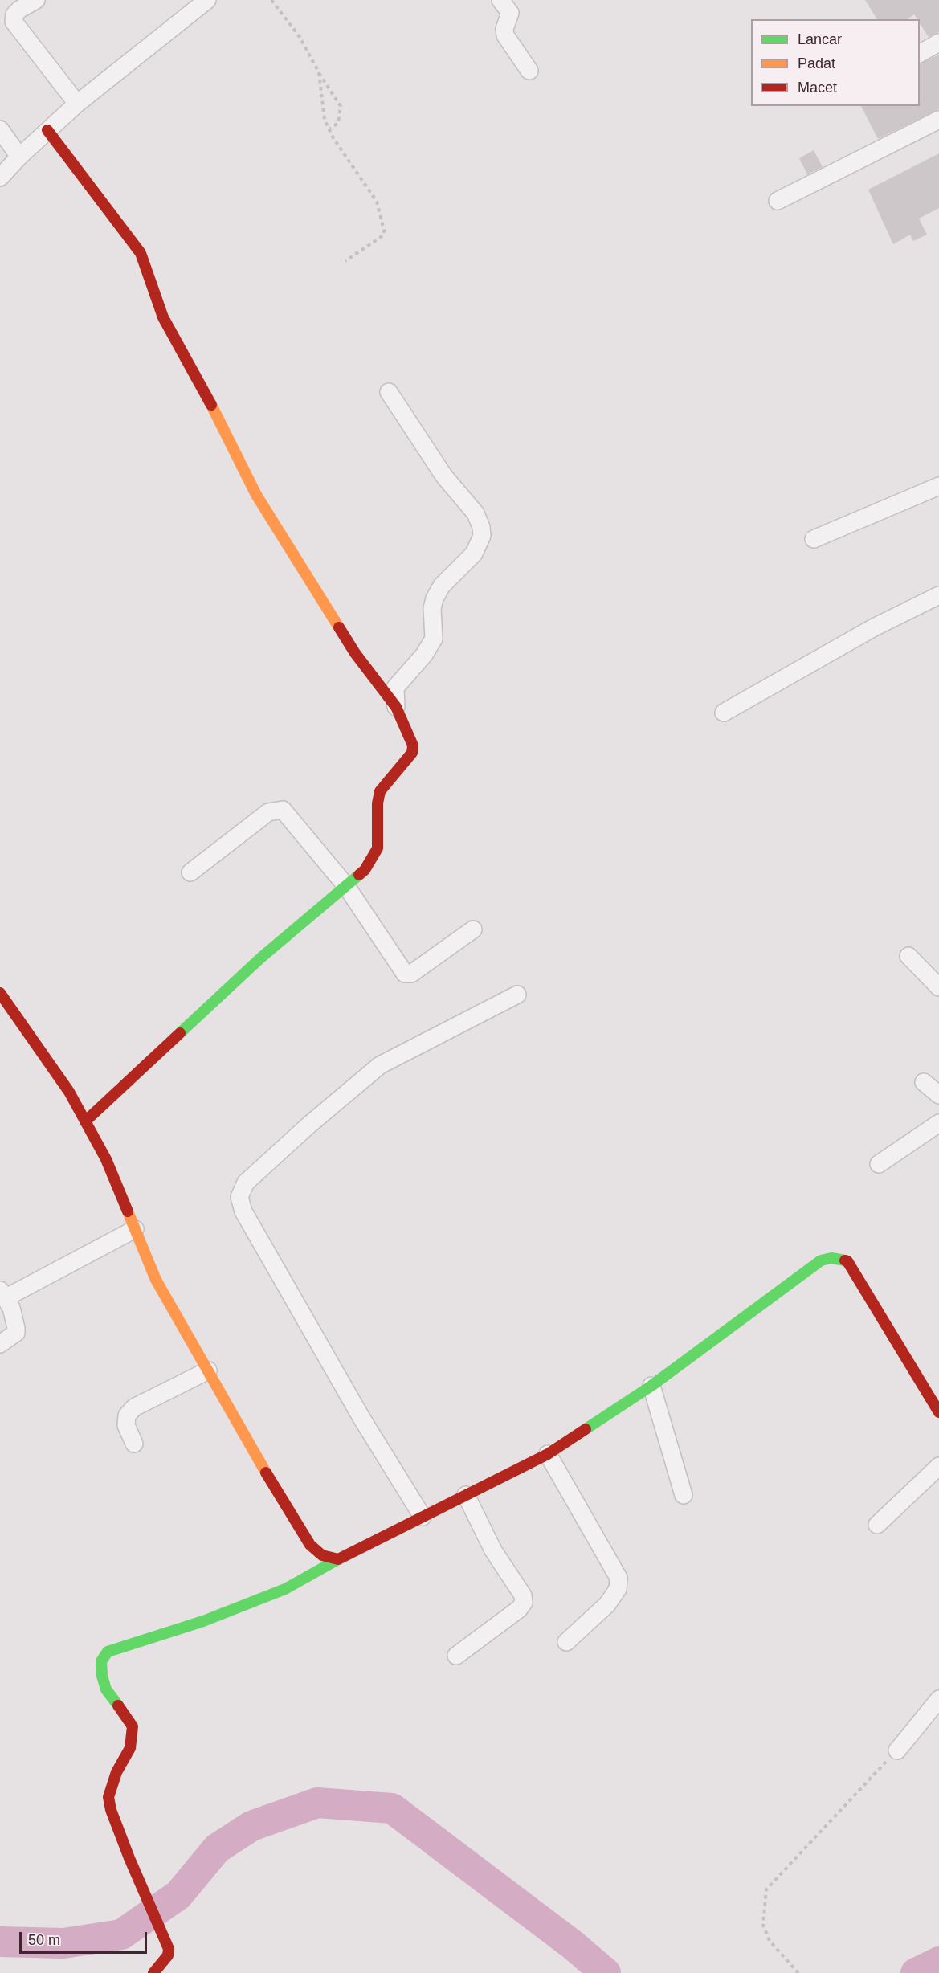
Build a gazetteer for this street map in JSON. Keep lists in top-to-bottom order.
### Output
{
  "legend": ["Lancar", "Padat", "Macet"],
  "scale_bar": "50 m"
}
